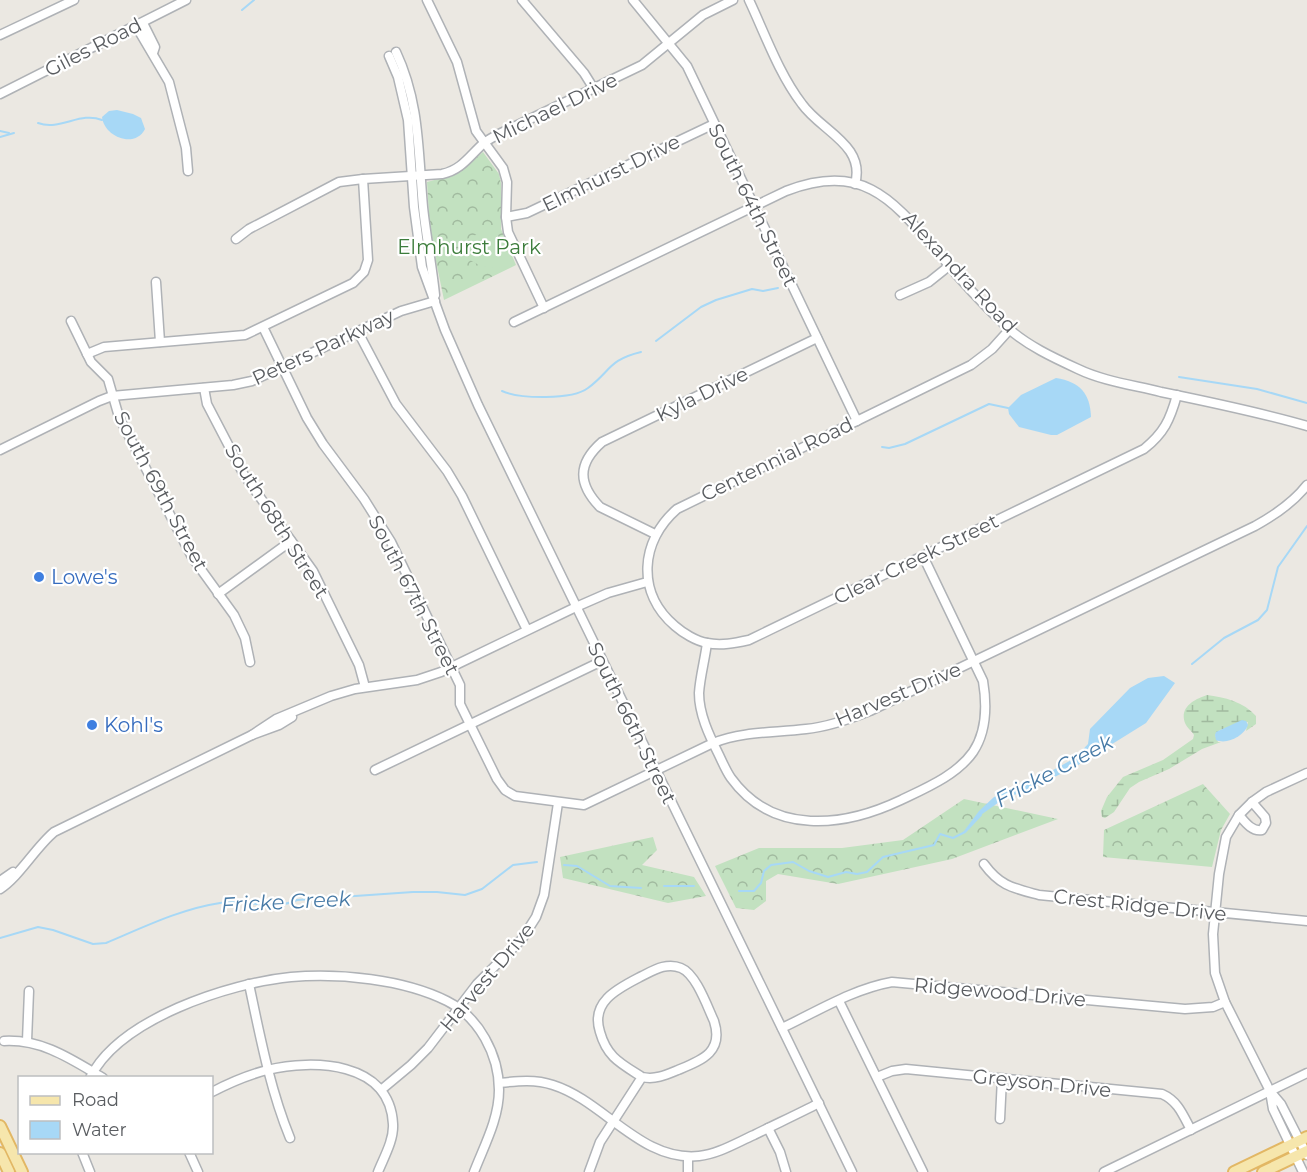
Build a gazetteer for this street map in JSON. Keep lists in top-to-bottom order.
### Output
{
  "streets": {
    "street": [
      "Giles Road",
      "Michael Drive",
      "Elmhurst Drive",
      "South 64th Street",
      "Alexandra Road",
      "Peters Parkway",
      "Kyla Drive",
      "Centennial Road",
      "South 69th Street",
      "South 68th Street",
      "Clear Creek Street",
      "South 67th Street",
      "Harvest Drive",
      "South 66th Street",
      "Crest Ridge Drive",
      "Ridgewood Drive",
      "Greyson Drive"
    ]
  },
  "crossings": [
    ["Michael Drive", "South 64th Street"],
    ["Michael Drive", "South 66th Street"],
    ["Elmhurst Drive", "South 64th Street"],
    ["South 64th Street", "Kyla Drive"],
    ["South 64th Street", "Centennial Road"],
    ["Alexandra Road", "Centennial Road"],
    ["Alexandra Road", "Clear Creek Street"],
    ["Peters Parkway", "South 69th Street"],
    ["Peters Parkway", "South 68th Street"],
    ["Peters Parkway", "South 67th Street"],
    ["Peters Parkway", "South 66th Street"],
    ["Kyla Drive", "Centennial Road"],
    ["Centennial Road", "Clear Creek Street"],
    ["South 67th Street", "Harvest Drive"],
    ["Harvest Drive", "South 66th Street"],
    ["South 66th Street", "Ridgewood Drive"]
  ],
  "water": ["Fricke Creek"],
  "parks": ["Elmhurst Park"],
  "places": ["Lowe's", "Kohl's"],
  "legend": ["Road", "Water"]
}
